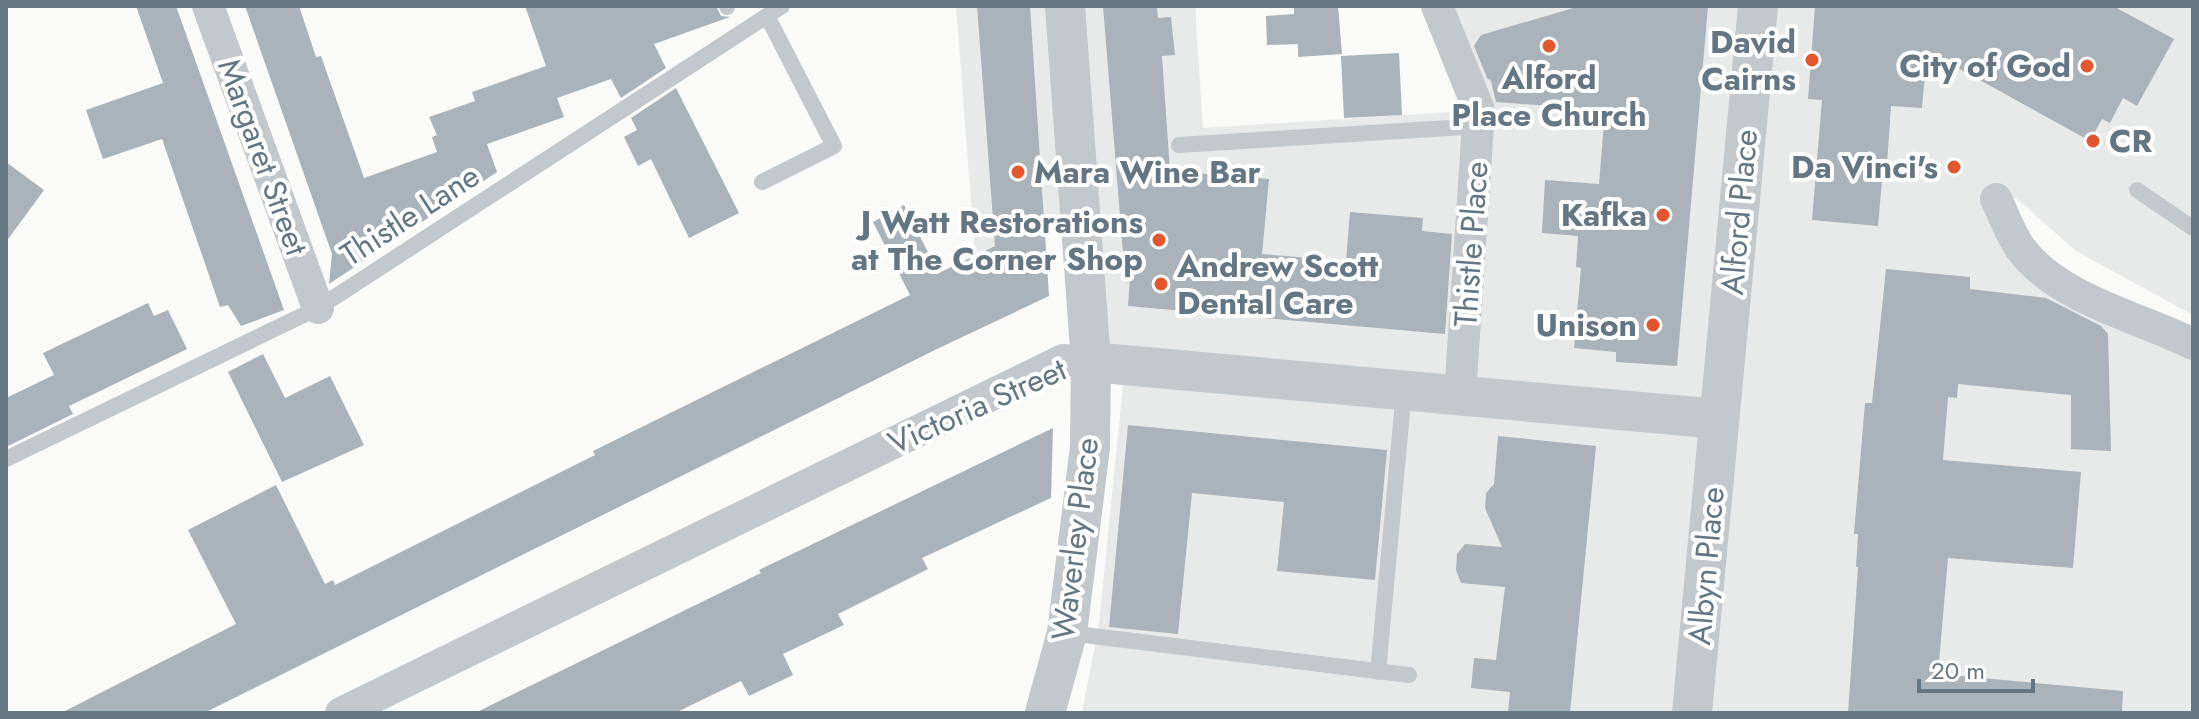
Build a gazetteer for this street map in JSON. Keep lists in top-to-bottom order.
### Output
{
  "streets": {
    "street": [
      "Margaret Street",
      "Alford Place",
      "Thistle Place",
      "Victoria Street",
      "Waverley Place",
      "Albyn Place"
    ],
    "lane": ["Thistle Lane"]
  },
  "crossings": [
    ["Margaret Street", "Thistle Lane"],
    ["Alford Place", "Victoria Street"],
    ["Alford Place", "Albyn Place"],
    ["Thistle Place", "Victoria Street"],
    ["Victoria Street", "Waverley Place"],
    ["Victoria Street", "Albyn Place"]
  ],
  "places": [
    "Alford Place Church",
    "David Cairns",
    "City of God",
    "CR",
    "Da Vinci's",
    "Mara Wine Bar",
    "Kafka",
    "J Watt Restorations at The Corner Shop",
    "Andrew Scott Dental Care",
    "Unison"
  ],
  "scale_bar": "20 m"
}
